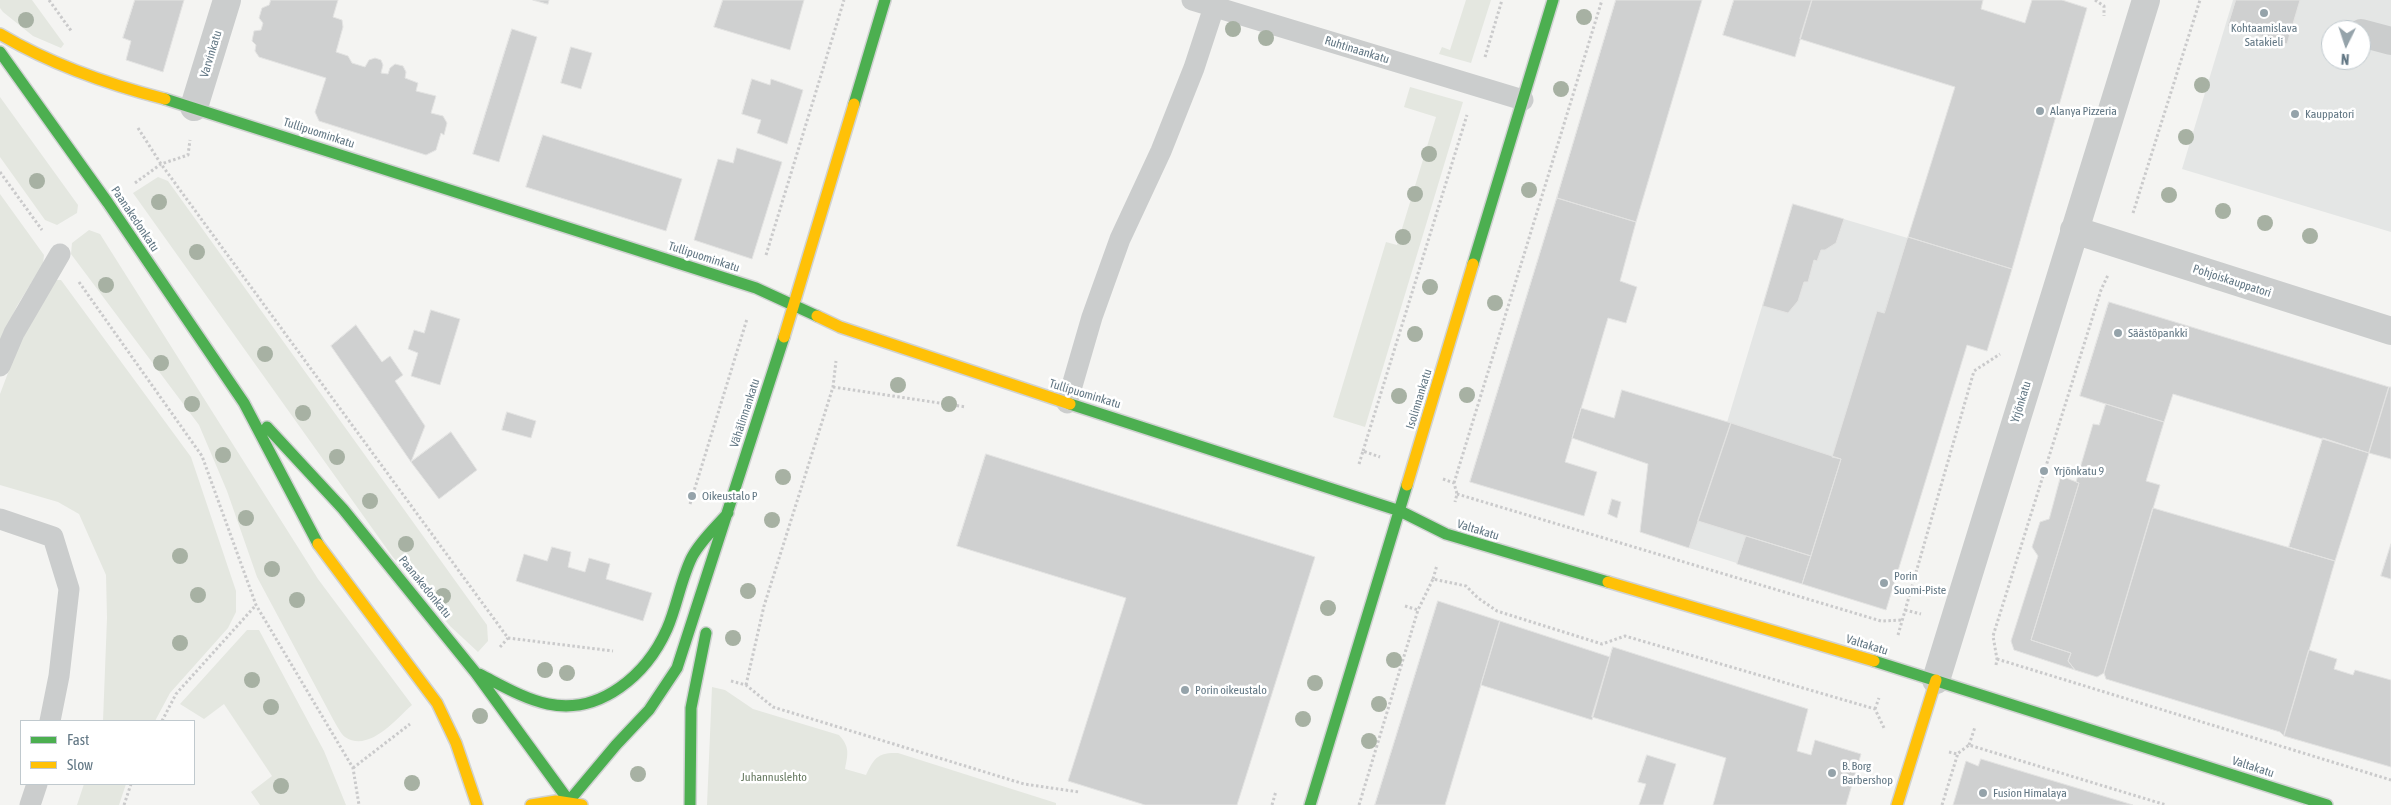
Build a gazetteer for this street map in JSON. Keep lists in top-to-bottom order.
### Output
{
  "streets": {
    "main road": [
      "Tullipuominkatu",
      "Paanakedonkatu",
      "Isolinnankatu",
      "Yrjönkatu",
      "Vähälinnankatu",
      "Valtakatu"
    ],
    "street": ["Varvinkatu", "Pohjoiskauppatori"],
    "lane": ["Ruhtinaankatu"]
  },
  "crossings": [
    ["Ruhtinaankatu", "Isolinnankatu"],
    ["Varvinkatu", "Tullipuominkatu"],
    ["Tullipuominkatu", "Isolinnankatu"],
    ["Tullipuominkatu", "Vähälinnankatu"],
    ["Tullipuominkatu", "Valtakatu"],
    ["Paanakedonkatu", "Vähälinnankatu"],
    ["Pohjoiskauppatori", "Yrjönkatu"],
    ["Isolinnankatu", "Valtakatu"],
    ["Yrjönkatu", "Valtakatu"]
  ],
  "parks": ["Juhannuslehto"],
  "places": [
    "Kohtaamislava Satakieli",
    "Alanya Pizzeria",
    "Kauppatori",
    "Säästöpankki",
    "Yrjönkatu 9",
    "Oikeustalo P",
    "Porin Suomi-Piste",
    "Porin oikeustalo",
    "B. Borg Barbershop",
    "Fusion Himalaya"
  ],
  "legend": ["Fast", "Slow"],
  "north": "bottom"
}
